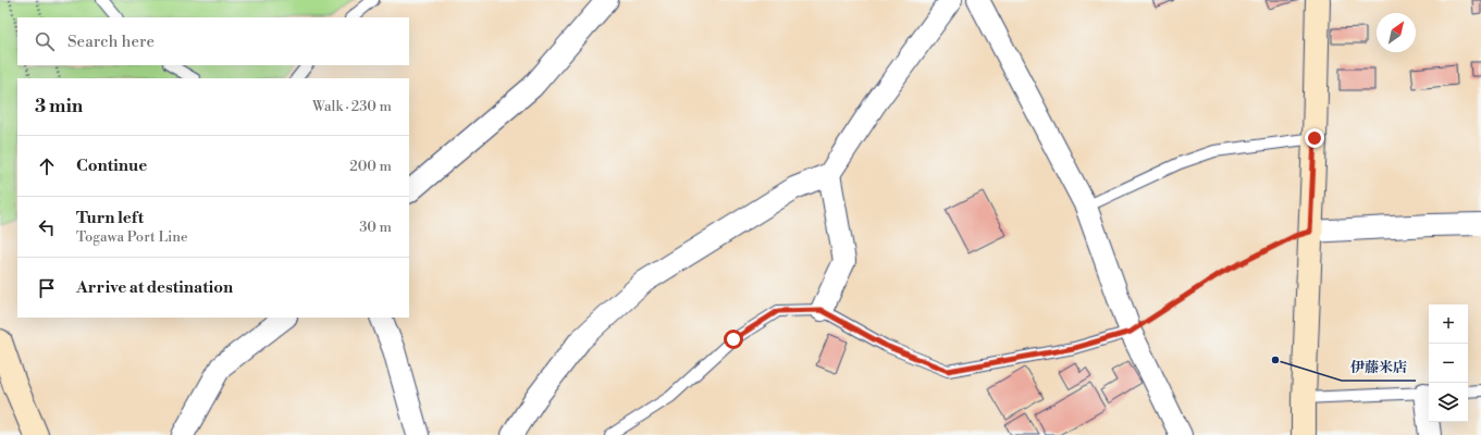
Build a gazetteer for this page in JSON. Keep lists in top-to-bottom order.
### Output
{
  "places": ["伊藤米店"],
  "north": "top right",
  "page": {
    "search": "Search here",
    "heading": ["3 min", "Walk · 230 m"],
    "list": [
      ["Continue", "200 m"],
      ["Turn left", "Togawa Port Line", "30 m"],
      "Arrive at destination"
    ],
    "map_buttons": ["+", "−"]
  }
}
